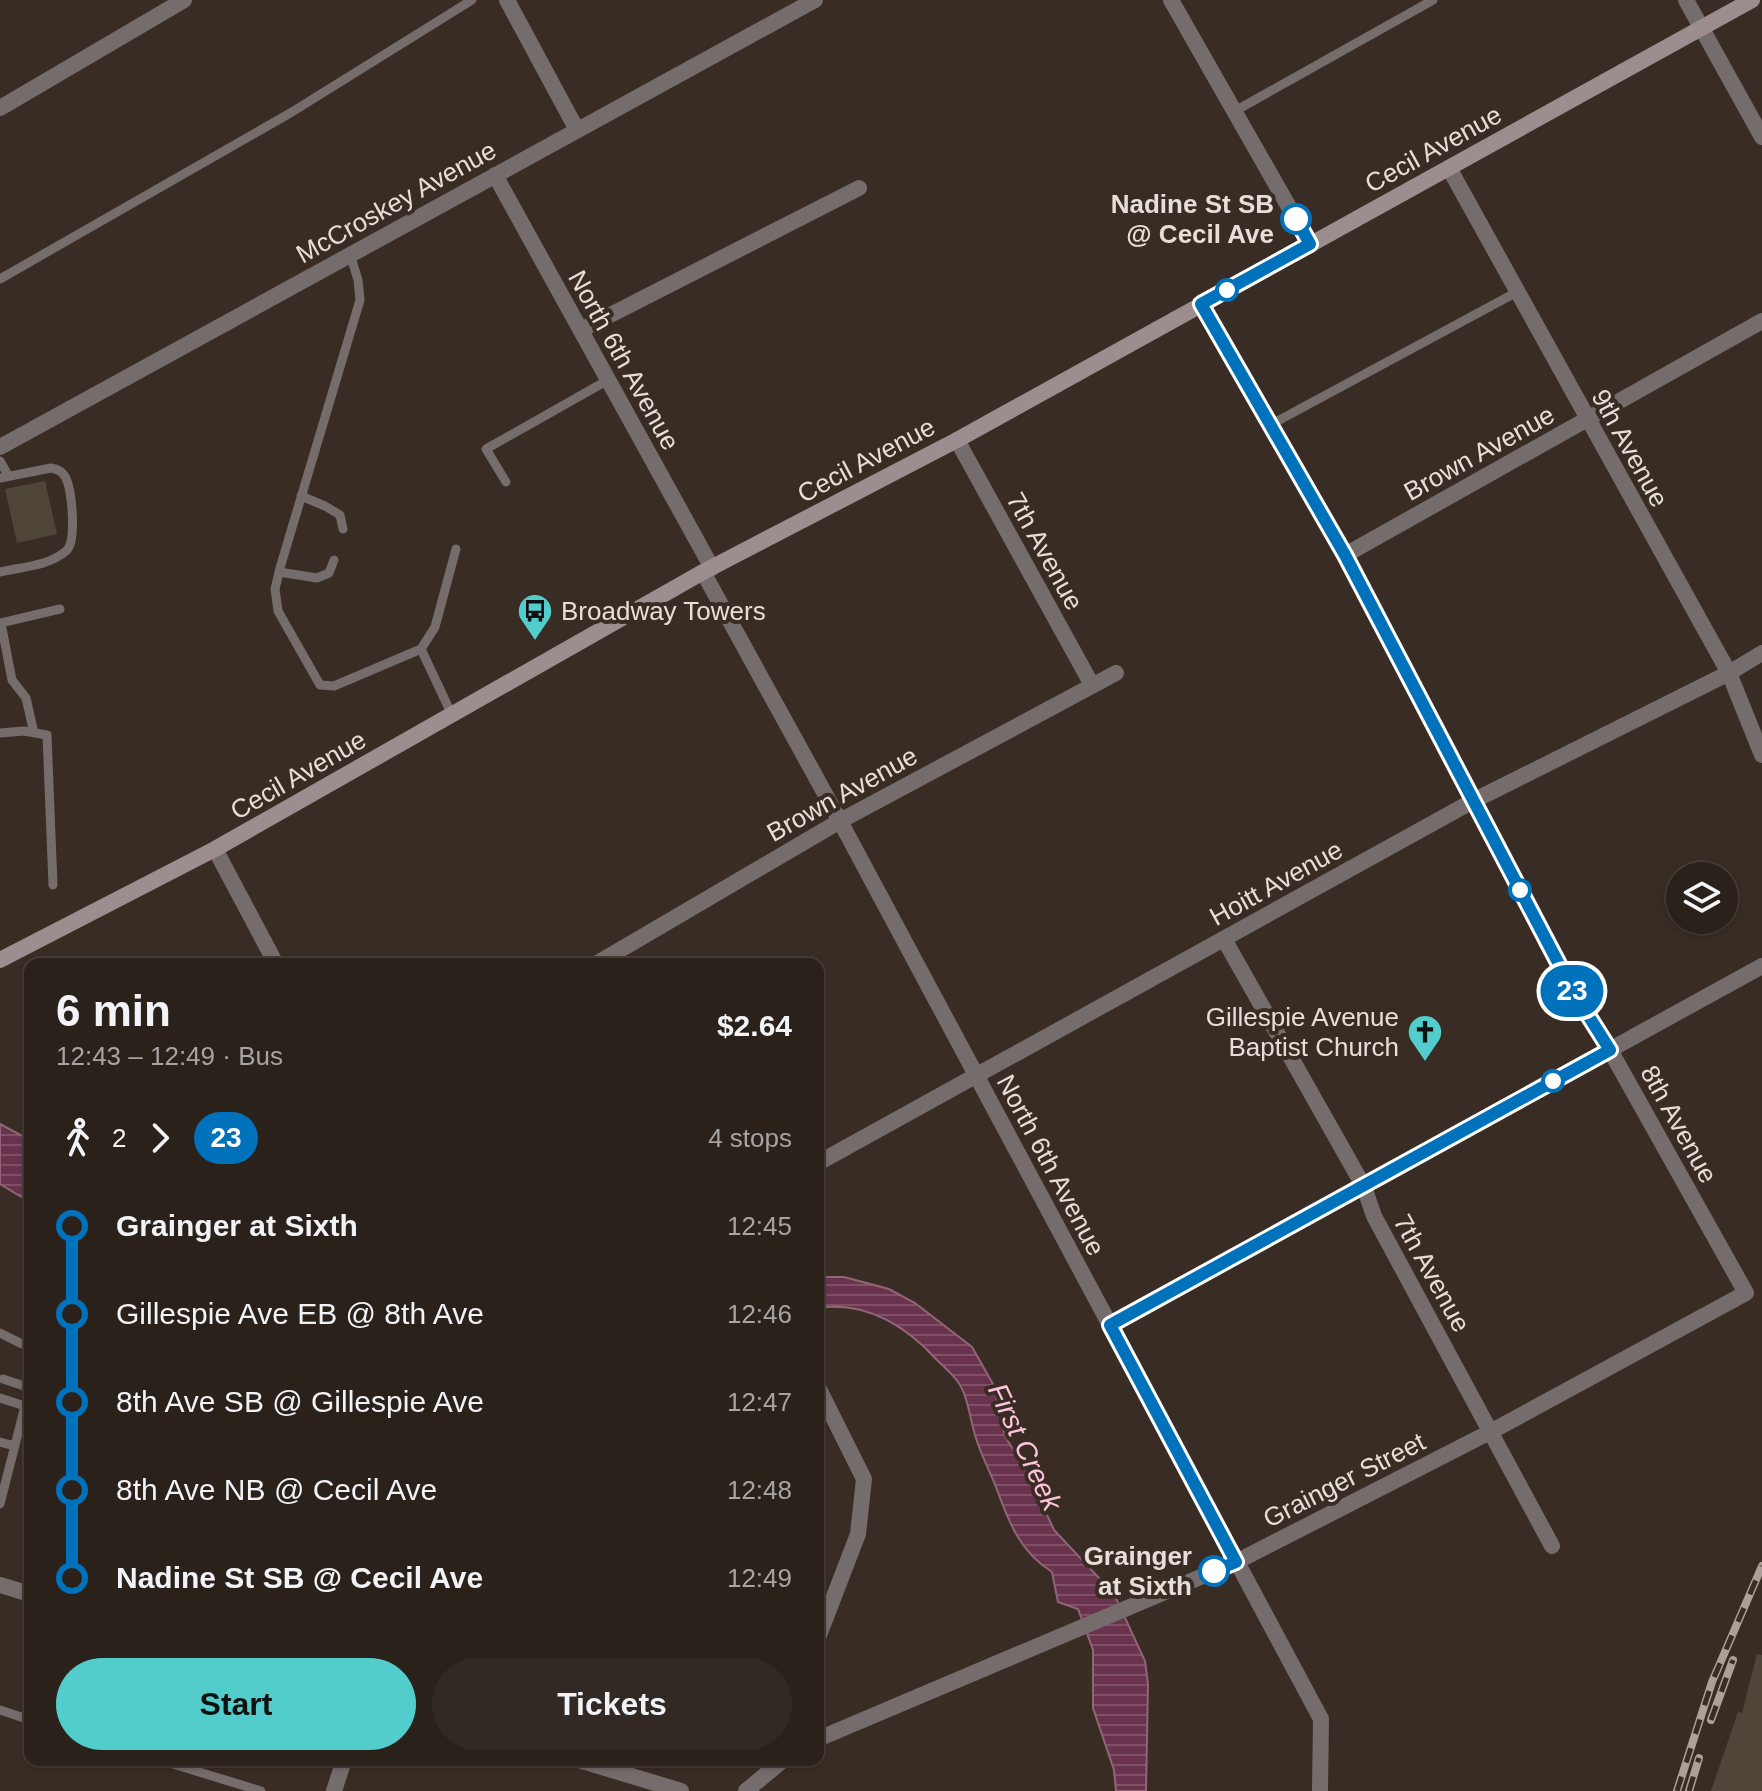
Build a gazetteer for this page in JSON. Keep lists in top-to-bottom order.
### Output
{
  "streets": {
    "street": [
      "Cecil Avenue",
      "McCroskey Avenue",
      "North 6th Avenue",
      "9th Avenue",
      "Brown Avenue",
      "7th Avenue",
      "Hoitt Avenue",
      "8th Avenue",
      "Grainger Street"
    ]
  },
  "crossings": [
    ["Cecil Avenue", "North 6th Avenue"],
    ["Cecil Avenue", "9th Avenue"],
    ["Cecil Avenue", "7th Avenue"],
    ["Cecil Avenue", "8th Avenue"],
    ["McCroskey Avenue", "North 6th Avenue"],
    ["North 6th Avenue", "Brown Avenue"],
    ["North 6th Avenue", "Hoitt Avenue"],
    ["North 6th Avenue", "Grainger Street"],
    ["9th Avenue", "Brown Avenue"],
    ["9th Avenue", "Hoitt Avenue"],
    ["Brown Avenue", "7th Avenue"],
    ["Brown Avenue", "8th Avenue"],
    ["7th Avenue", "Hoitt Avenue"],
    ["7th Avenue", "Grainger Street"],
    ["Hoitt Avenue", "8th Avenue"],
    ["8th Avenue", "Grainger Street"]
  ],
  "water": ["First Creek"],
  "places": {
    "other": ["Nadine St SB @ Cecil Ave", "Grainger at Sixth"],
    "bus stop": ["Broadway Towers"],
    "church": ["Gillespie Avenue Baptist Church"]
  },
  "lines": ["bus line 23"],
  "page": {
    "on_map": "23",
    "heading": ["6 min", "12:43 – 12:49 · Bus", "$2.64"],
    "legs": ["2", "23", "4 stops"],
    "list": [
      {
        "name": "Grainger at Sixth",
        "value": "12:45"
      },
      {
        "name": "Gillespie Ave EB @ 8th Ave",
        "value": "12:46"
      },
      {
        "name": "8th Ave SB @ Gillespie Ave",
        "value": "12:47"
      },
      {
        "name": "8th Ave NB @ Cecil Ave",
        "value": "12:48"
      },
      {
        "name": "Nadine St SB @ Cecil Ave",
        "value": "12:49"
      }
    ],
    "buttons": ["Start", "Tickets"]
  }
}
